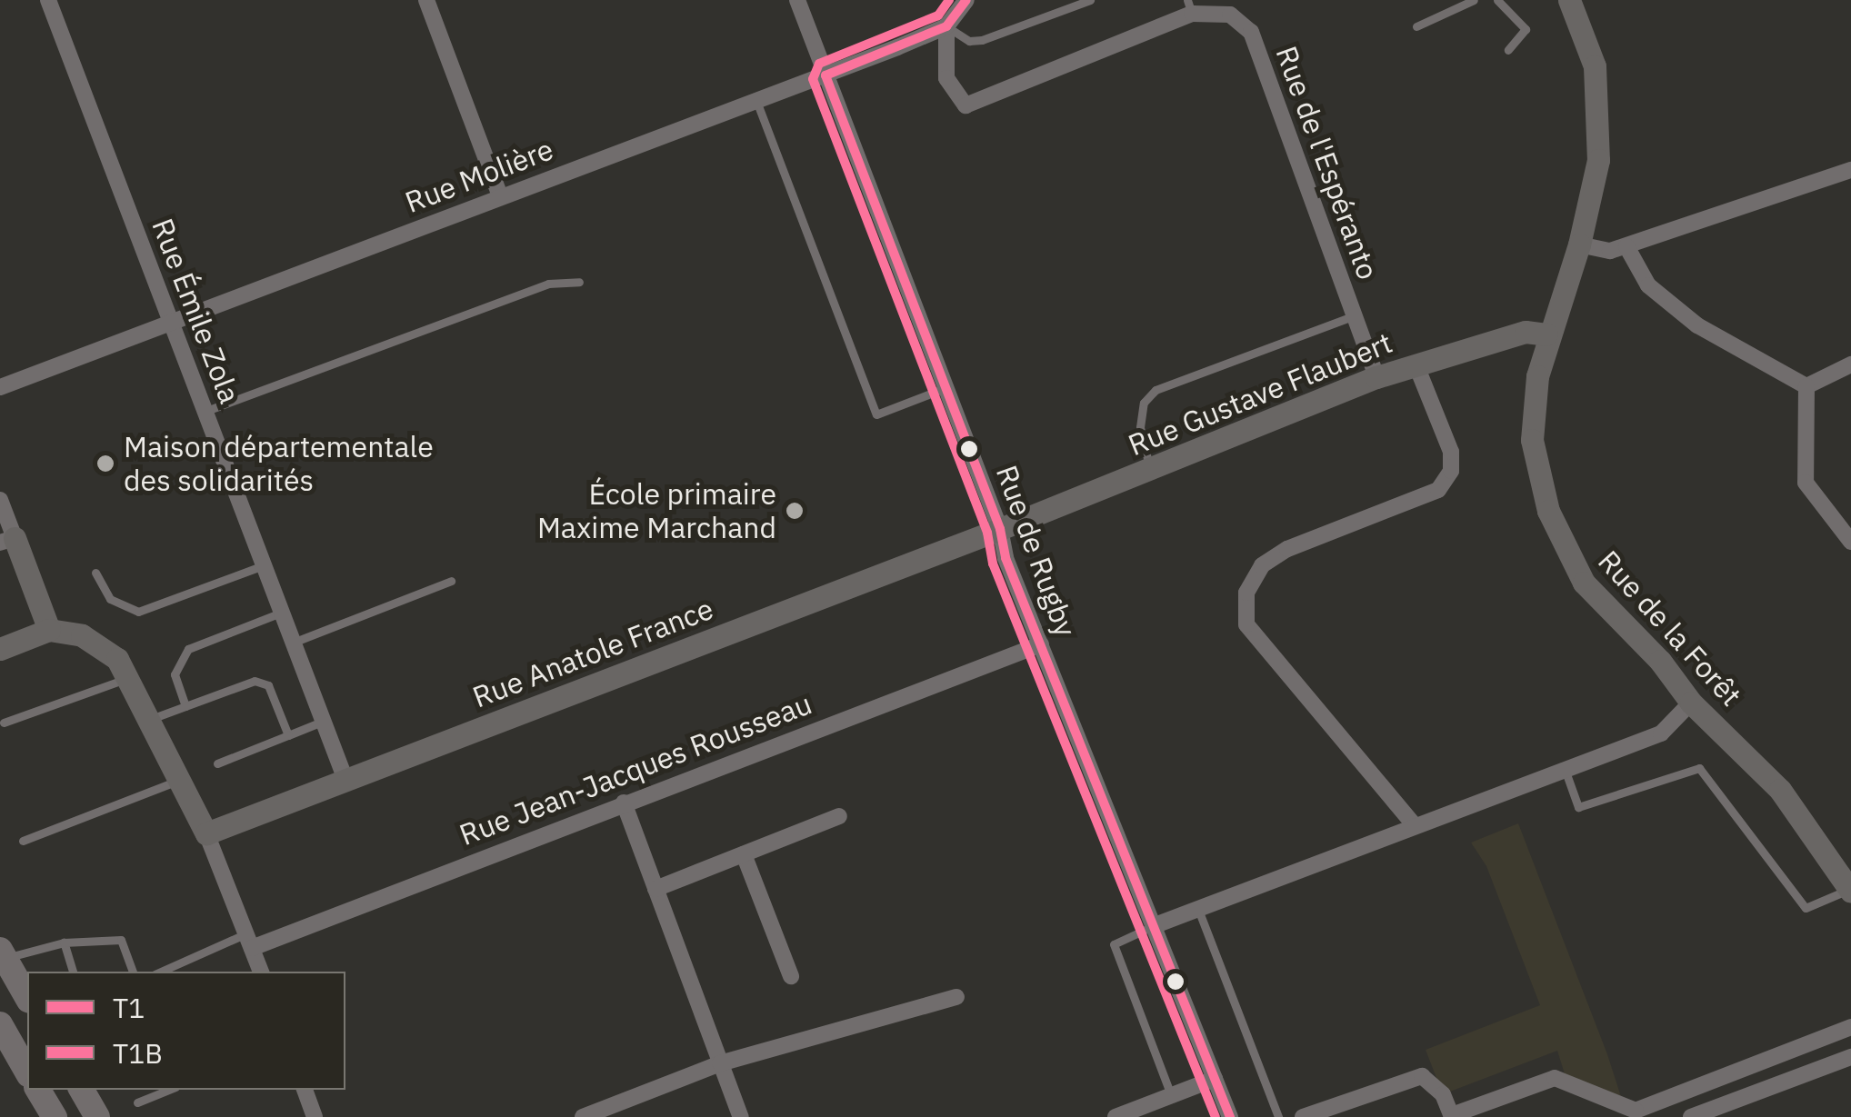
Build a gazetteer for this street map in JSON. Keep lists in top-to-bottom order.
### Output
{
  "streets": {
    "street": [
      "Rue de l'Espéranto",
      "Rue Molière",
      "Rue Émile Zola",
      "Rue Gustave Flaubert",
      "Rue de Rugby",
      "Rue de la Forêt",
      "Rue Anatole France",
      "Rue Jean-Jacques Rousseau"
    ]
  },
  "crossings": [
    ["Rue de l'Espéranto", "Rue Molière"],
    ["Rue de l'Espéranto", "Rue Gustave Flaubert"],
    ["Rue Molière", "Rue Émile Zola"],
    ["Rue Molière", "Rue de Rugby"],
    ["Rue Émile Zola", "Rue Anatole France"],
    ["Rue Gustave Flaubert", "Rue de Rugby"],
    ["Rue Gustave Flaubert", "Rue de la Forêt"],
    ["Rue Gustave Flaubert", "Rue Anatole France"],
    ["Rue de Rugby", "Rue Anatole France"],
    ["Rue de Rugby", "Rue Jean-Jacques Rousseau"]
  ],
  "places": ["Maison départementale des solidarités", "École primaire Maxime Marchand"],
  "lines": ["transit line T1", "transit line T1B"],
  "legend": ["T1", "T1B"]
}
